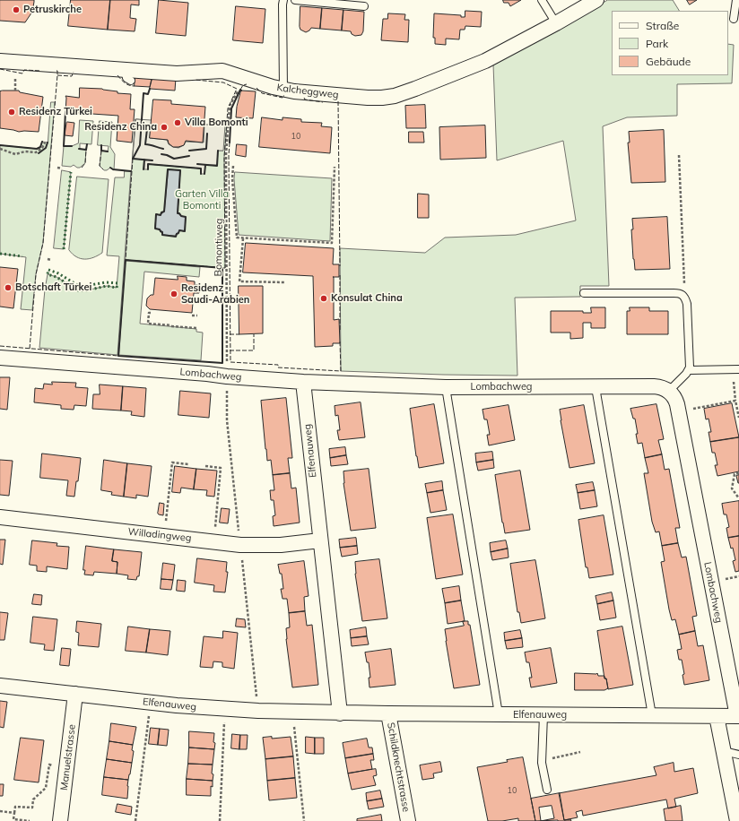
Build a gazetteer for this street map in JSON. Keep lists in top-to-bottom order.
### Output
{
  "streets": {
    "street": [
      "Kalcheggweg",
      "Lombachweg",
      "Elfenauweg",
      "Willadingweg",
      "Manuelstrasse",
      "Schildknechtstrasse"
    ],
    "path": ["Bomontiweg"]
  },
  "crossings": [
    ["Kalcheggweg", "Bomontiweg"],
    ["Bomontiweg", "Lombachweg"],
    ["Lombachweg", "Elfenauweg"],
    ["Elfenauweg", "Willadingweg"],
    ["Elfenauweg", "Manuelstrasse"],
    ["Elfenauweg", "Schildknechtstrasse"]
  ],
  "parks": ["Garten Villa Bomonti"],
  "places": [
    "Petruskirche",
    "Residenz Türkei",
    "Villa Bomonti",
    "Residenz China",
    "Botschaft Türkei",
    "Residenz Saudi-Arabien",
    "Konsulat China"
  ],
  "house_numbers": ["10", "10"],
  "legend": ["Straße", "Park", "Gebäude"]
}
